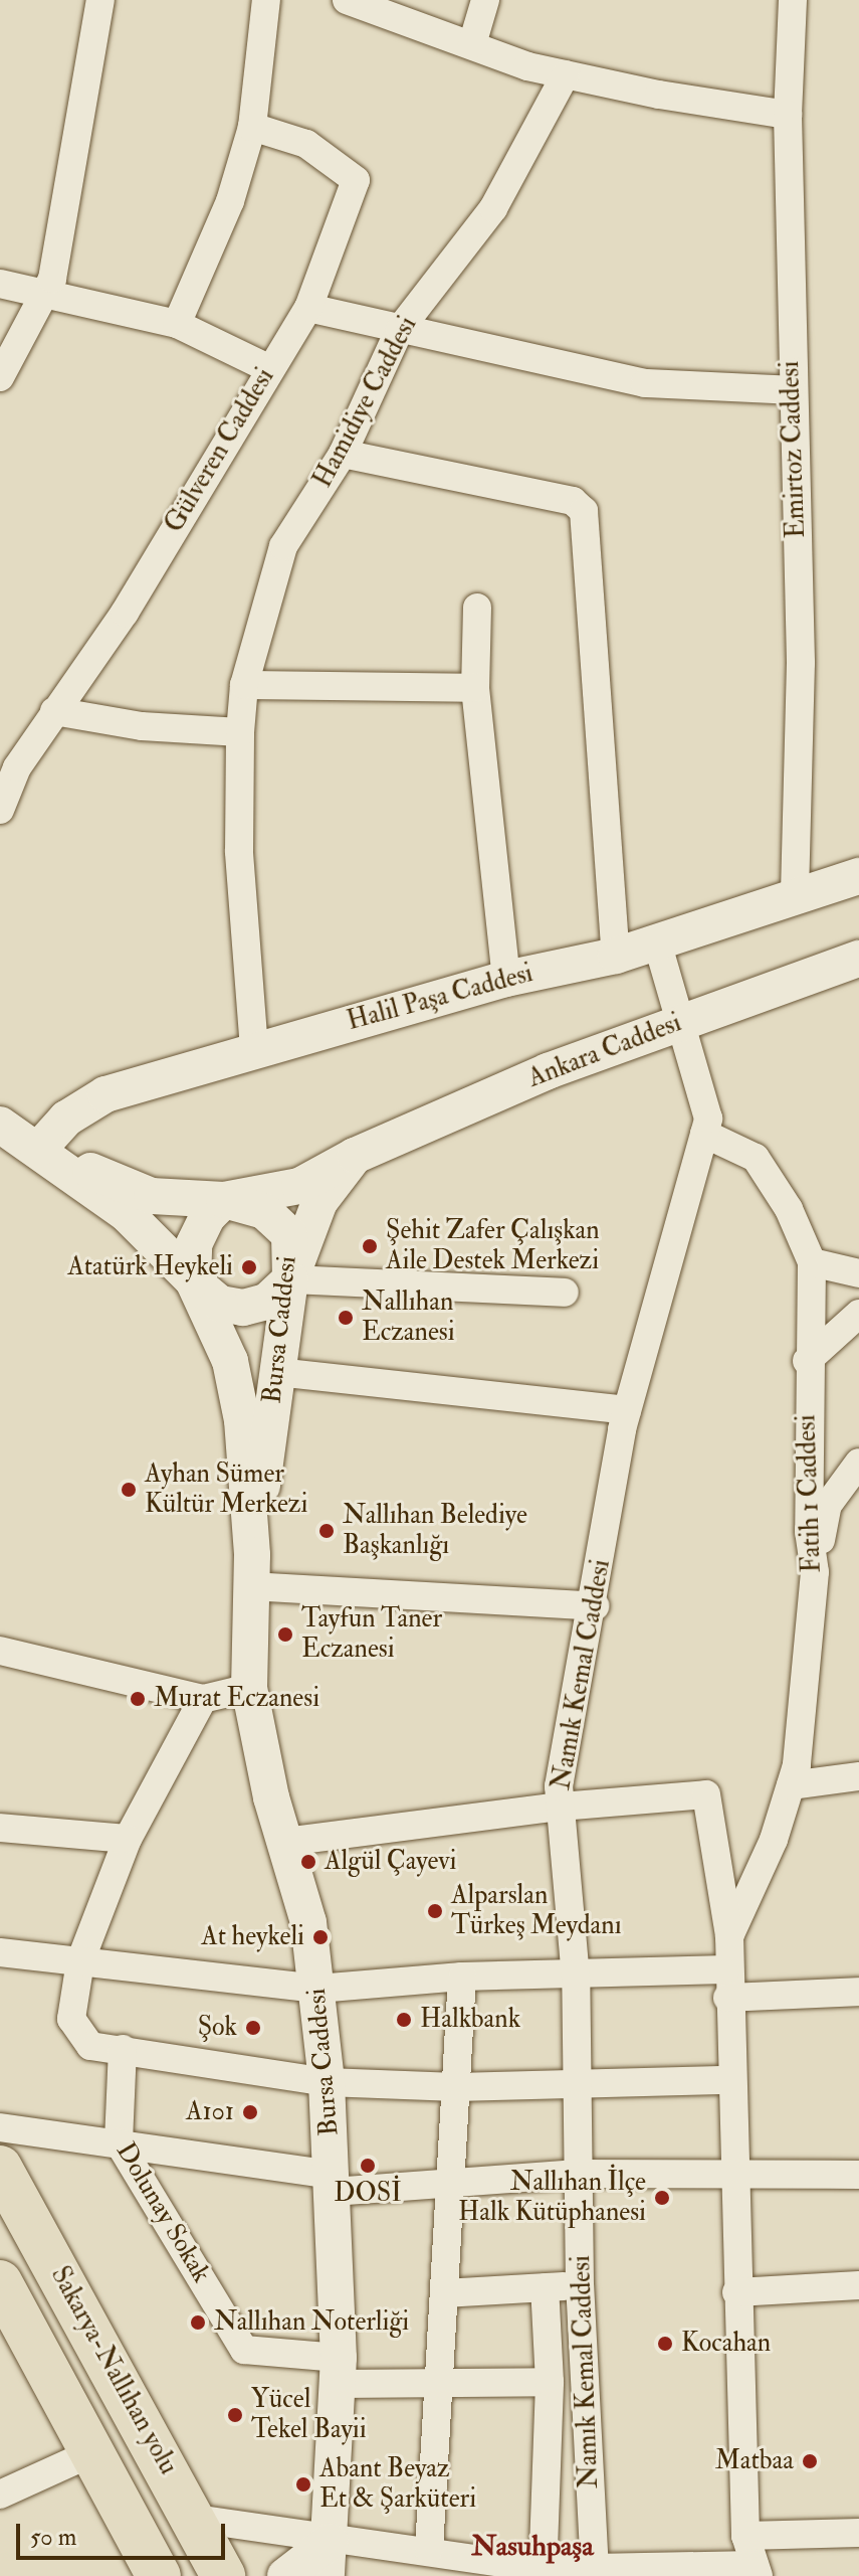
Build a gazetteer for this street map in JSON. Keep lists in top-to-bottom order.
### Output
{
  "streets": {
    "main road": ["Sakarya-Nallıhan yolu"],
    "street": [
      "Hamidiye Caddesi",
      "Emirtoz Caddesi",
      "Gülveren Caddesi",
      "Halil Paşa Caddesi",
      "Ankara Caddesi",
      "Bursa Caddesi",
      "Fatih 1 Caddesi",
      "Namık Kemal Caddesi",
      "Dolunay Sokak"
    ]
  },
  "crossings": [
    ["Hamidiye Caddesi", "Halil Paşa Caddesi"],
    ["Emirtoz Caddesi", "Halil Paşa Caddesi"],
    ["Halil Paşa Caddesi", "Bursa Caddesi"],
    ["Halil Paşa Caddesi", "Namık Kemal Caddesi"],
    ["Ankara Caddesi", "Bursa Caddesi"],
    ["Ankara Caddesi", "Namık Kemal Caddesi"],
    ["Bursa Caddesi", "Dolunay Sokak"],
    ["Fatih 1 Caddesi", "Namık Kemal Caddesi"]
  ],
  "districts": ["Nasuhpaşa"],
  "places": [
    "Şehit Zafer Çalışkan Aile Destek Merkezi",
    "Atatürk Heykeli",
    "Nallıhan Eczanesi",
    "Ayhan Sümer Kültür Merkezi",
    "Nallıhan Belediye Başkanlığı",
    "Tayfun Taner Eczanesi",
    "Murat Eczanesi",
    "Algül Çayevi",
    "Alparslan Türkeş Meydanı",
    "At heykeli",
    "Halkbank",
    "Şok",
    "A101",
    "DOSİ",
    "Nallıhan İlçe Halk Kütüphanesi",
    "Nallıhan Noterliği",
    "Kocahan",
    "Yücel Tekel Bayii",
    "Matbaa",
    "Abant Beyaz Et & Şarküteri"
  ],
  "scale_bar": "50 m"
}
